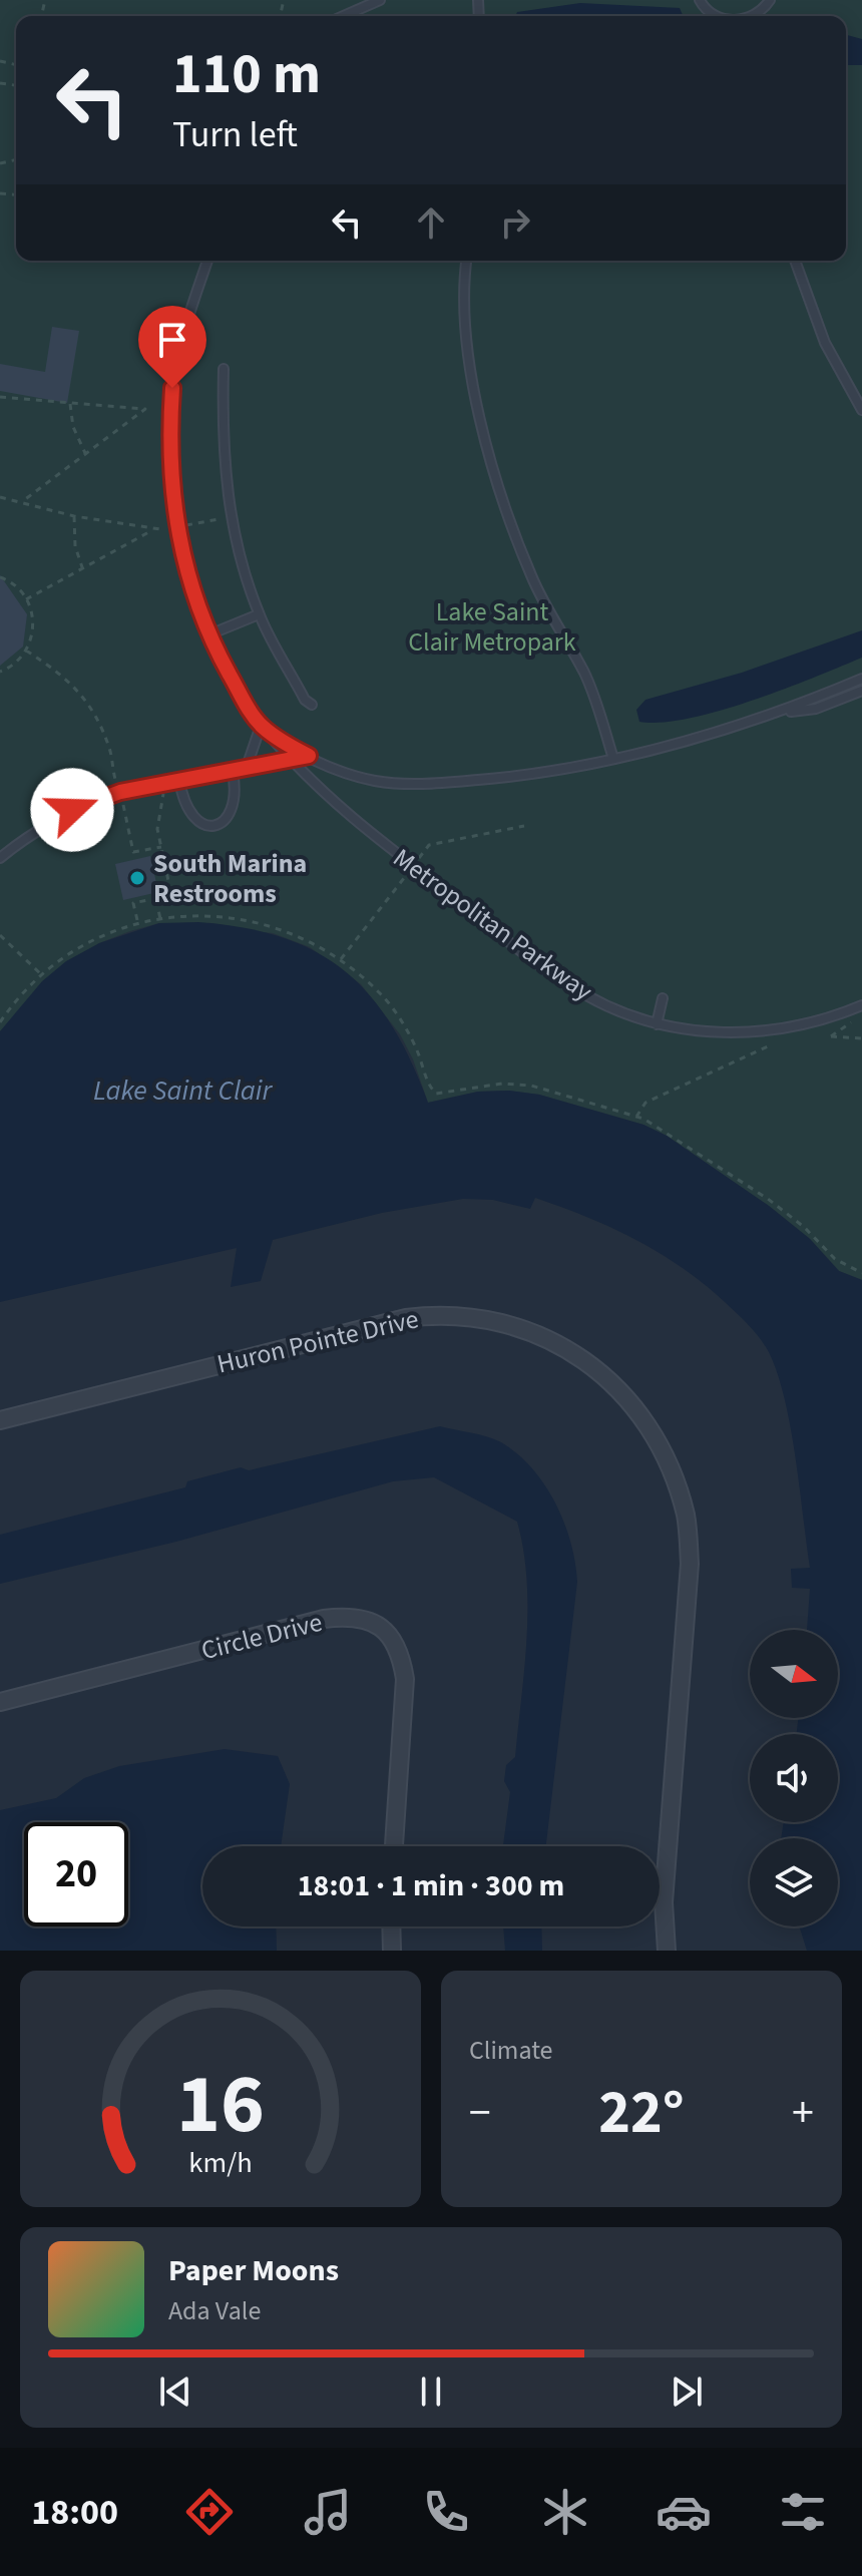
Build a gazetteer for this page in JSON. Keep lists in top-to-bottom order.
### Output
{
  "streets": {
    "street": ["Huron Pointe Drive", "Circle Drive"],
    "lane": ["Metropolitan Parkway"]
  },
  "water": ["Lake Saint Clair"],
  "parks": ["Lake Saint Clair Metropark"],
  "places": ["South Marina Restrooms"],
  "north": "right",
  "page": {
    "turn": ["110 m", "Turn left"],
    "limit": "20",
    "trip": "18:01 · 1 min · 300 m",
    "tile": "Climate",
    "heat": ["−", "22°", "+"],
    "song": ["Paper Moons", "Ada Vale"],
    "tabs": "18:00",
    "gauge": ["16", "km/h"]
  }
}
